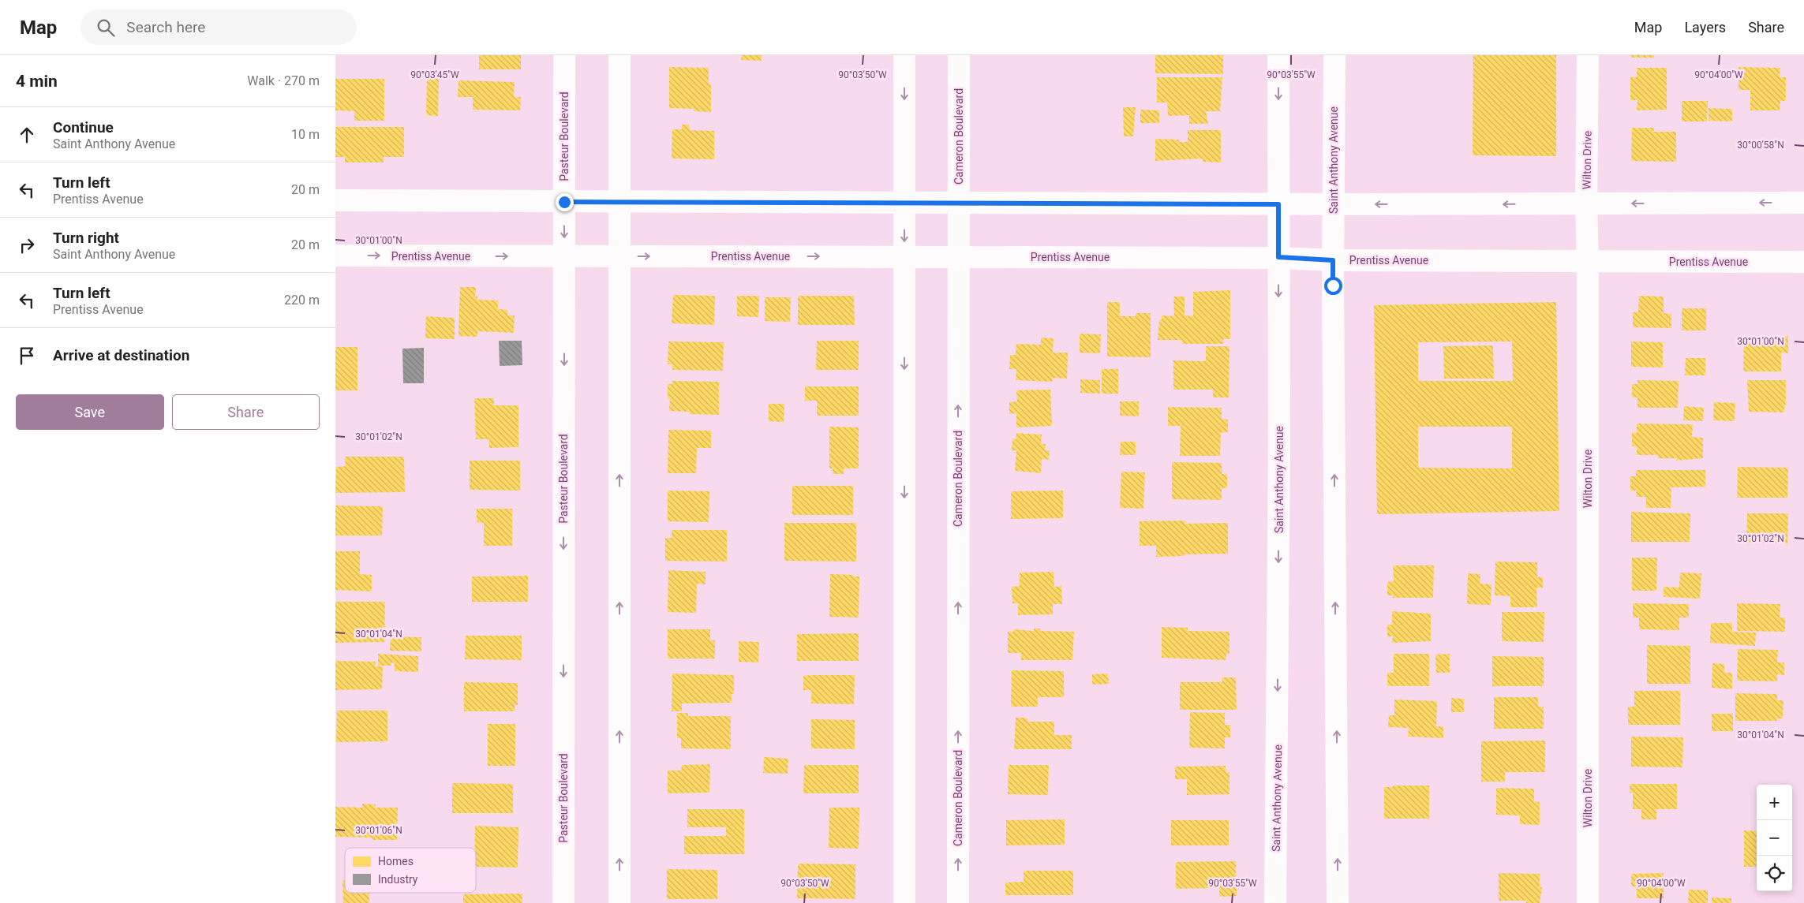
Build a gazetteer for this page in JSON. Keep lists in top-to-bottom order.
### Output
{
  "streets": {
    "street": [
      "Pasteur Boulevard",
      "Cameron Boulevard",
      "Saint Anthony Avenue",
      "Wilton Drive",
      "Prentiss Avenue"
    ]
  },
  "crossings": [
    ["Pasteur Boulevard", "Prentiss Avenue"],
    ["Cameron Boulevard", "Prentiss Avenue"],
    ["Saint Anthony Avenue", "Prentiss Avenue"],
    ["Wilton Drive", "Prentiss Avenue"]
  ],
  "legend": ["Homes", "Industry"],
  "page": {
    "header": "Map",
    "search": "Search here",
    "nav": ["Map", "Layers", "Share"],
    "heading": ["4 min", "Walk · 270 m"],
    "list": [
      ["Continue", "Saint Anthony Avenue", "10 m"],
      ["Turn left", "Prentiss Avenue", "20 m"],
      ["Turn right", "Saint Anthony Avenue", "20 m"],
      ["Turn left", "Prentiss Avenue", "220 m"],
      "Arrive at destination"
    ],
    "buttons": ["Save", "Share"],
    "map_buttons": ["+", "−"]
  },
  "coordinates": [
    "90°03'45\"W",
    "90°03'50\"W",
    "90°03'55\"W",
    "90°04'00\"W",
    "30°00'58\"N",
    "30°01'00\"N",
    "30°01'02\"N",
    "30°01'04\"N",
    "30°01'06\"N"
  ]
}
